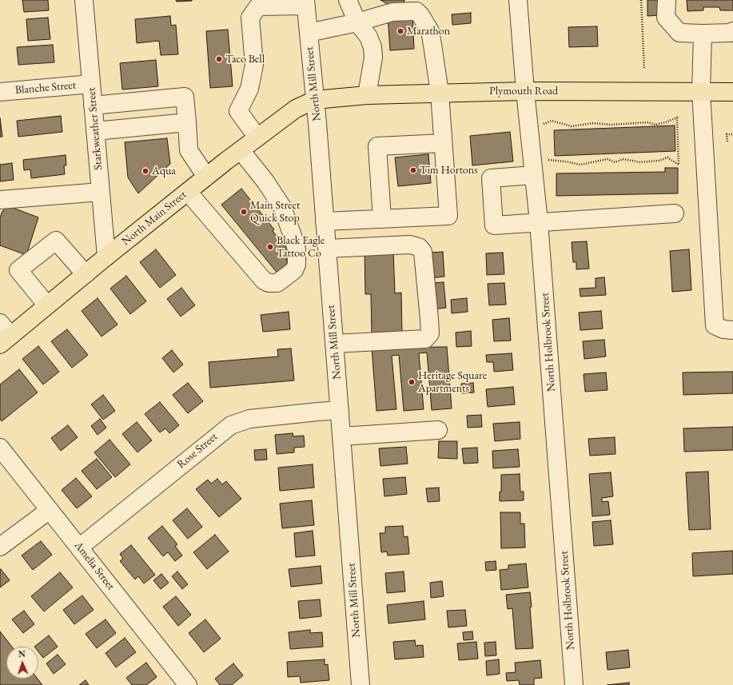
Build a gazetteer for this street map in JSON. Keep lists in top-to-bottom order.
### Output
{
  "streets": {
    "main road": ["Plymouth Road", "North Main Street"],
    "street": [
      "North Mill Street",
      "Blanche Street",
      "Starkweather Street",
      "North Holbrook Street",
      "Rose Street",
      "Amelia Street"
    ]
  },
  "crossings": [
    ["North Mill Street", "Plymouth Road"],
    ["North Mill Street", "North Main Street"],
    ["North Mill Street", "Rose Street"],
    ["Blanche Street", "Starkweather Street"],
    ["Plymouth Road", "North Main Street"],
    ["Plymouth Road", "North Holbrook Street"],
    ["Starkweather Street", "North Main Street"],
    ["Rose Street", "Amelia Street"]
  ],
  "places": [
    "Marathon",
    "Taco Bell",
    "Tim Hortons",
    "Aqua",
    "Main Street Quick Stop",
    "Black Eagle Tattoo Co",
    "Heritage Square Apartments"
  ],
  "north": "top"
}
